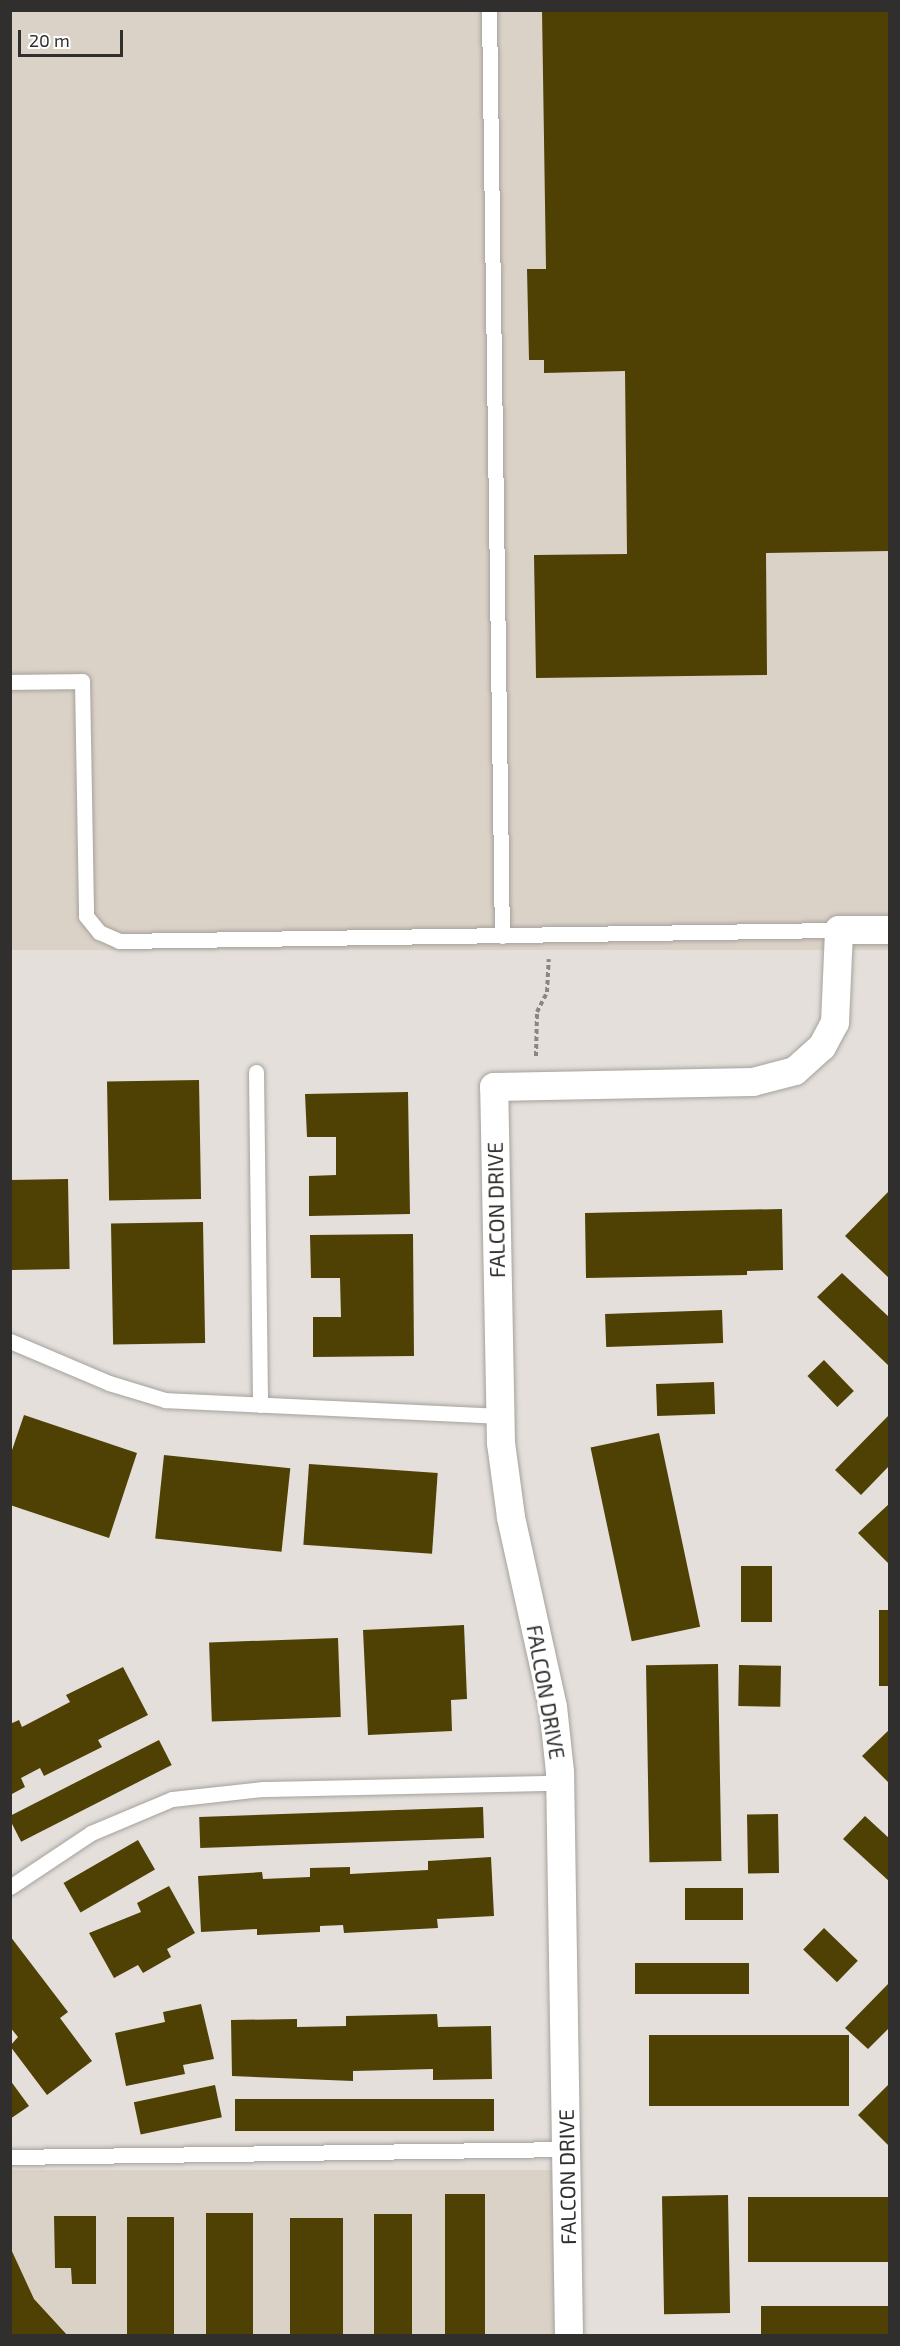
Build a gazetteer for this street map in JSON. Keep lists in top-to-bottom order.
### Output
{
  "streets": {
    "street": ["FALCON DRIVE"]
  },
  "scale_bar": "20 m"
}
